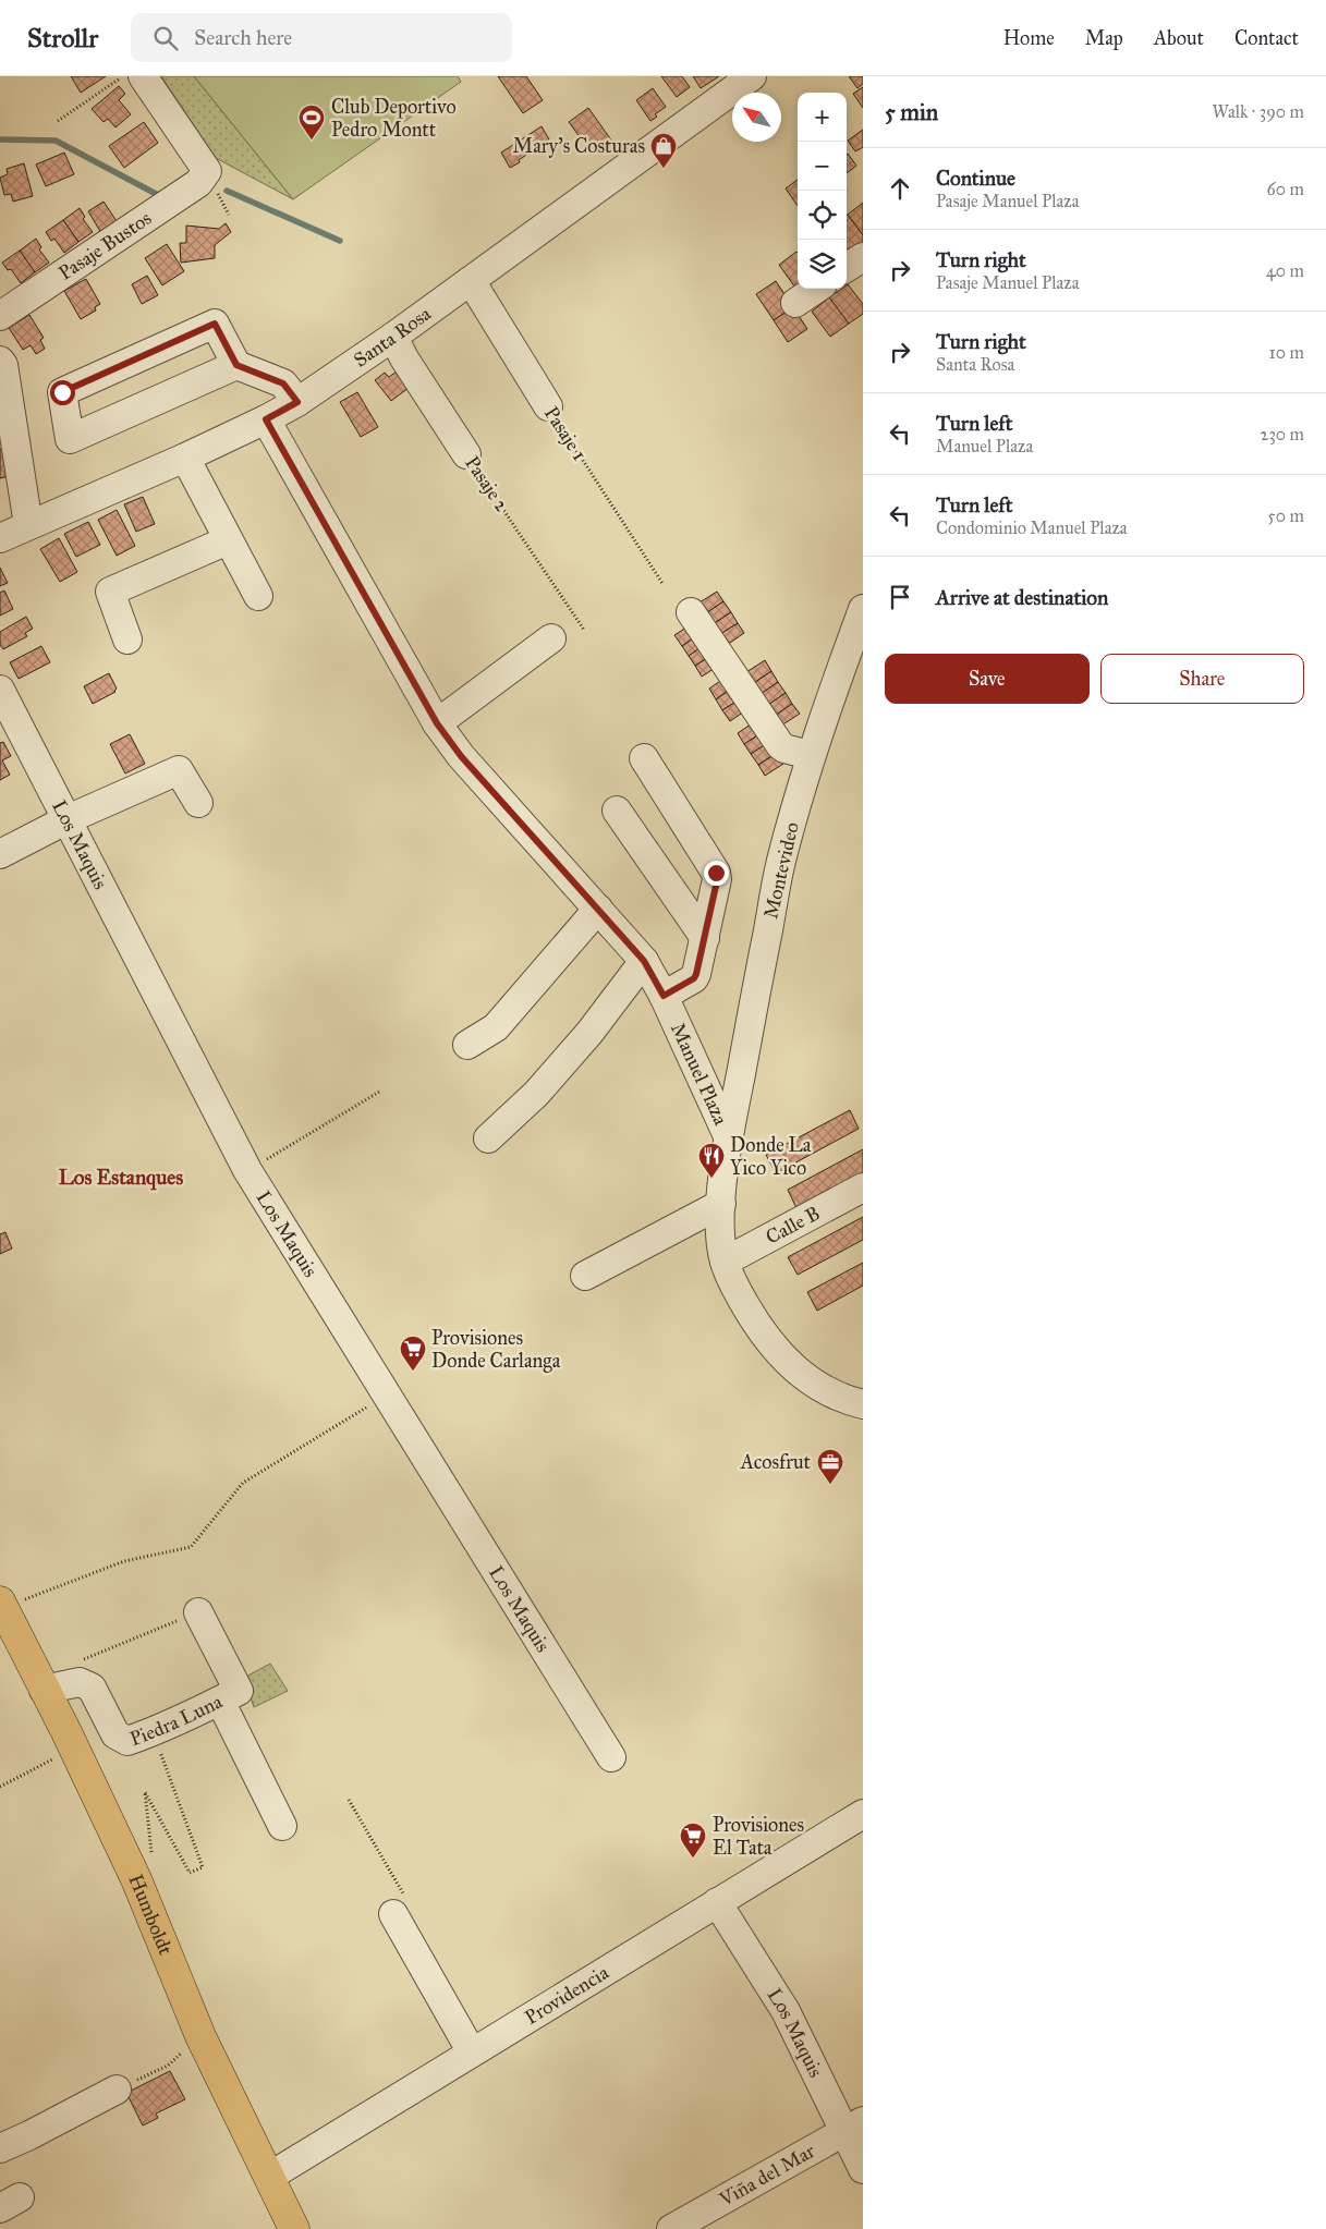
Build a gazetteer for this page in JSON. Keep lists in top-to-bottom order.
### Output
{
  "streets": {
    "main road": ["Humboldt"],
    "street": [
      "Pasaje Bustos",
      "Santa Rosa",
      "Pasaje 1",
      "Pasaje 2",
      "Los Maquis",
      "Montevideo",
      "Manuel Plaza",
      "Calle B",
      "Piedra Luna",
      "Providencia",
      "Viña del Mar"
    ]
  },
  "crossings": [
    ["Santa Rosa", "Pasaje 1"],
    ["Santa Rosa", "Pasaje 2"],
    ["Santa Rosa", "Manuel Plaza"],
    ["Los Maquis", "Providencia"],
    ["Los Maquis", "Viña del Mar"],
    ["Montevideo", "Manuel Plaza"],
    ["Manuel Plaza", "Calle B"],
    ["Piedra Luna", "Humboldt"],
    ["Humboldt", "Providencia"]
  ],
  "districts": ["Los Estanques"],
  "places": {
    "sports": ["Club Deportivo Pedro Montt"],
    "shop": ["Mary's Costuras"],
    "restaurant": ["Donde La Yico Yico"],
    "supermarket": ["Provisiones Donde Carlanga", "Provisiones El Tata"],
    "office": ["Acosfrut"]
  },
  "north": "top left",
  "page": {
    "header": "Strollr",
    "search": "Search here",
    "nav": [
      "Home",
      "Map",
      "About",
      "Contact"
    ],
    "heading": ["5 min", "Walk · 390 m"],
    "map_buttons": ["+", "−"],
    "list": [
      ["Continue", "Pasaje Manuel Plaza", "60 m"],
      ["Turn right", "Pasaje Manuel Plaza", "40 m"],
      ["Turn right", "Santa Rosa", "10 m"],
      ["Turn left", "Manuel Plaza", "230 m"],
      ["Turn left", "Condominio Manuel Plaza", "50 m"],
      "Arrive at destination"
    ],
    "buttons": ["Save", "Share"]
  }
}
